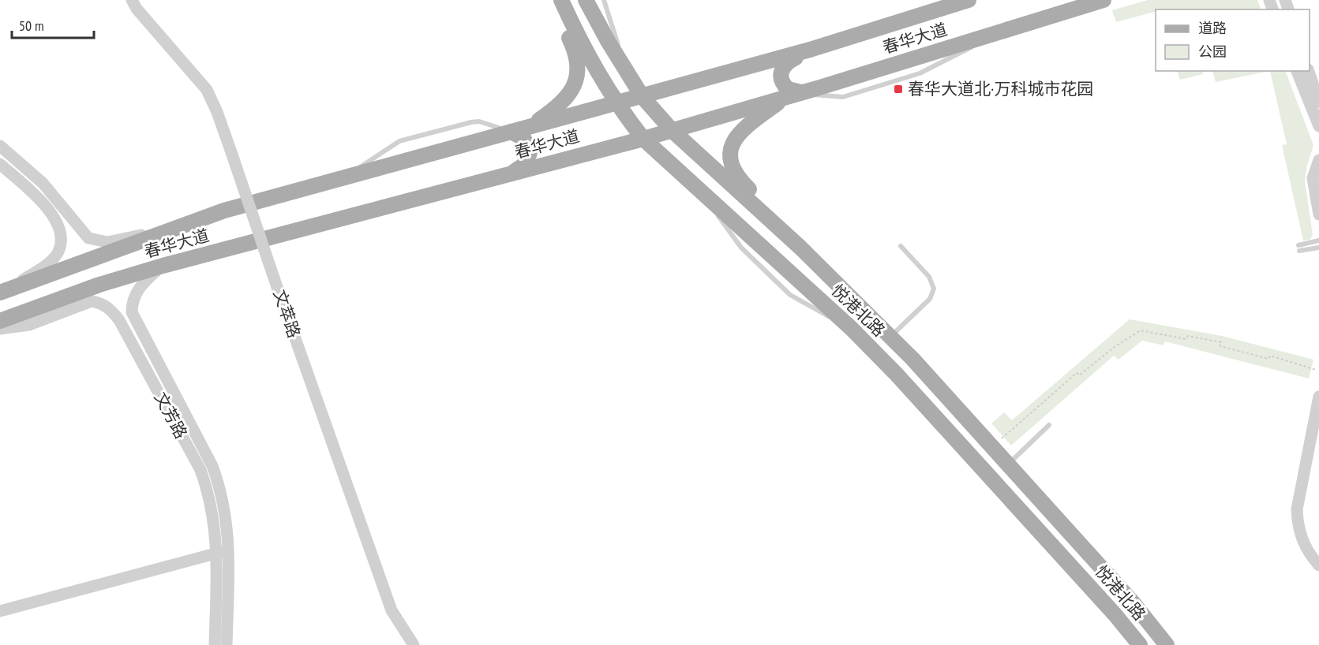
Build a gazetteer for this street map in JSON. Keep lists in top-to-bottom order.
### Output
{
  "streets": {
    "main road": ["春华大道", "悦港北路"],
    "street": ["文萃路", "文芳路"]
  },
  "crossings": [
    ["春华大道", "悦港北路"],
    ["春华大道", "文芳路"]
  ],
  "places": {
    "transit": ["春华大道北·万科城市花园"]
  },
  "legend": ["道路", "公园"],
  "scale_bar": "50 m"
}
